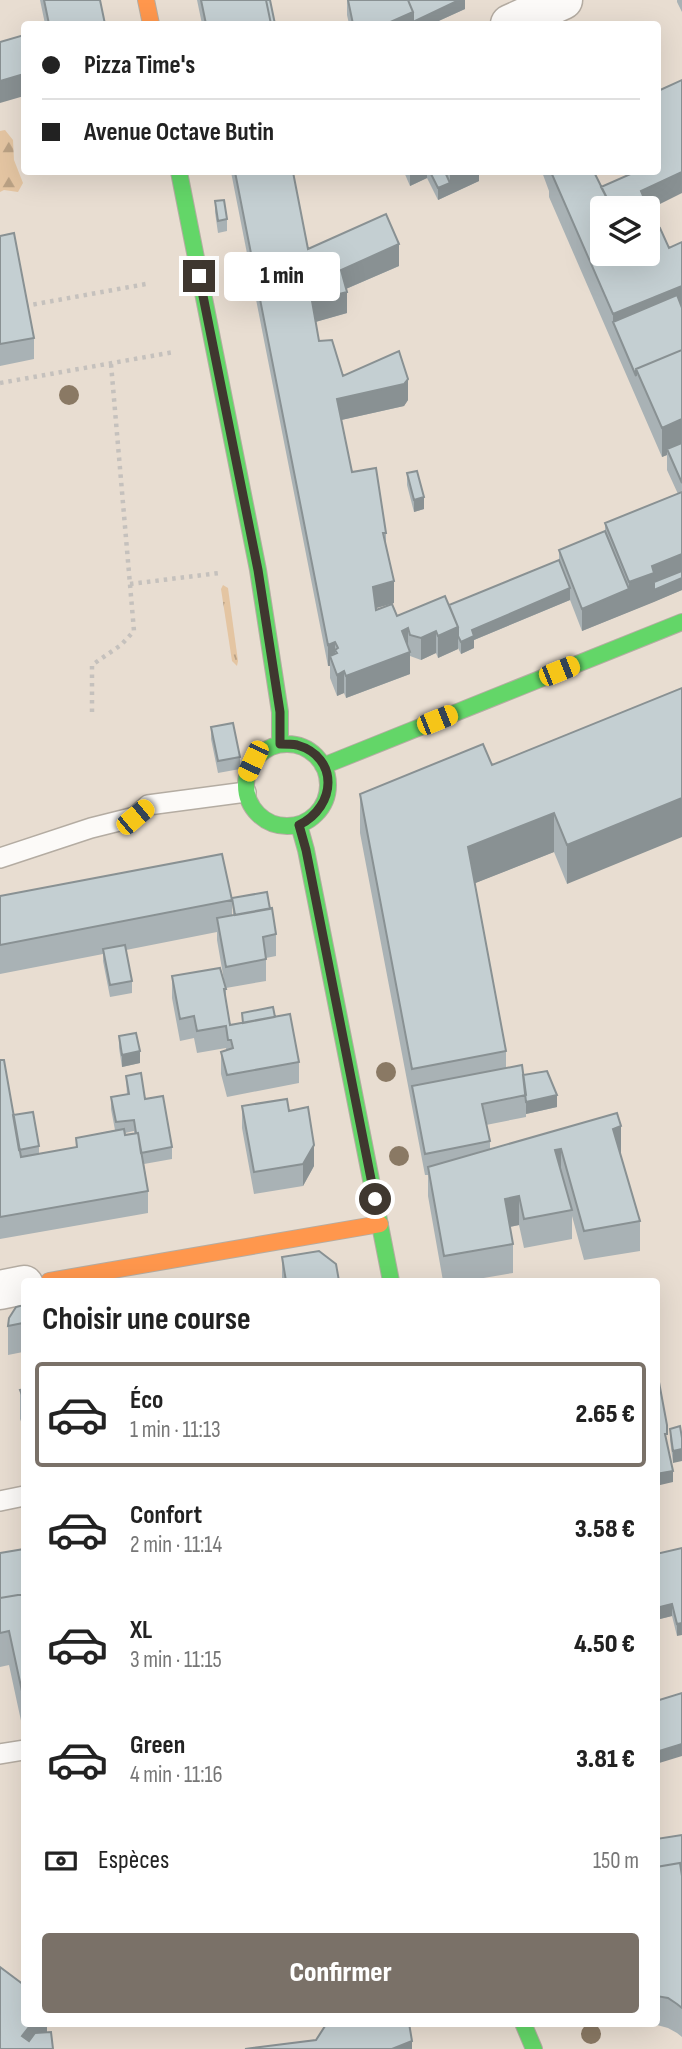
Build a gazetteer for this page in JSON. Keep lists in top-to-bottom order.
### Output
{
  "page": {
    "banner": ["Pizza Time's", "Avenue Octave Butin"],
    "bubble": "1 min",
    "heading": "Choisir une course",
    "list": [
      {
        "name": "Éco",
        "note": "1 min · 11:13",
        "value": "2.65 €"
      },
      {
        "name": "Confort",
        "note": "2 min · 11:14",
        "value": "3.58 €"
      },
      {
        "name": "XL",
        "note": "3 min · 11:15",
        "value": "4.50 €"
      },
      {
        "name": "Green",
        "note": "4 min · 11:16",
        "value": "3.81 €"
      }
    ],
    "pay": ["Espèces", "150 m"],
    "buttons": "Confirmer"
  }
}
